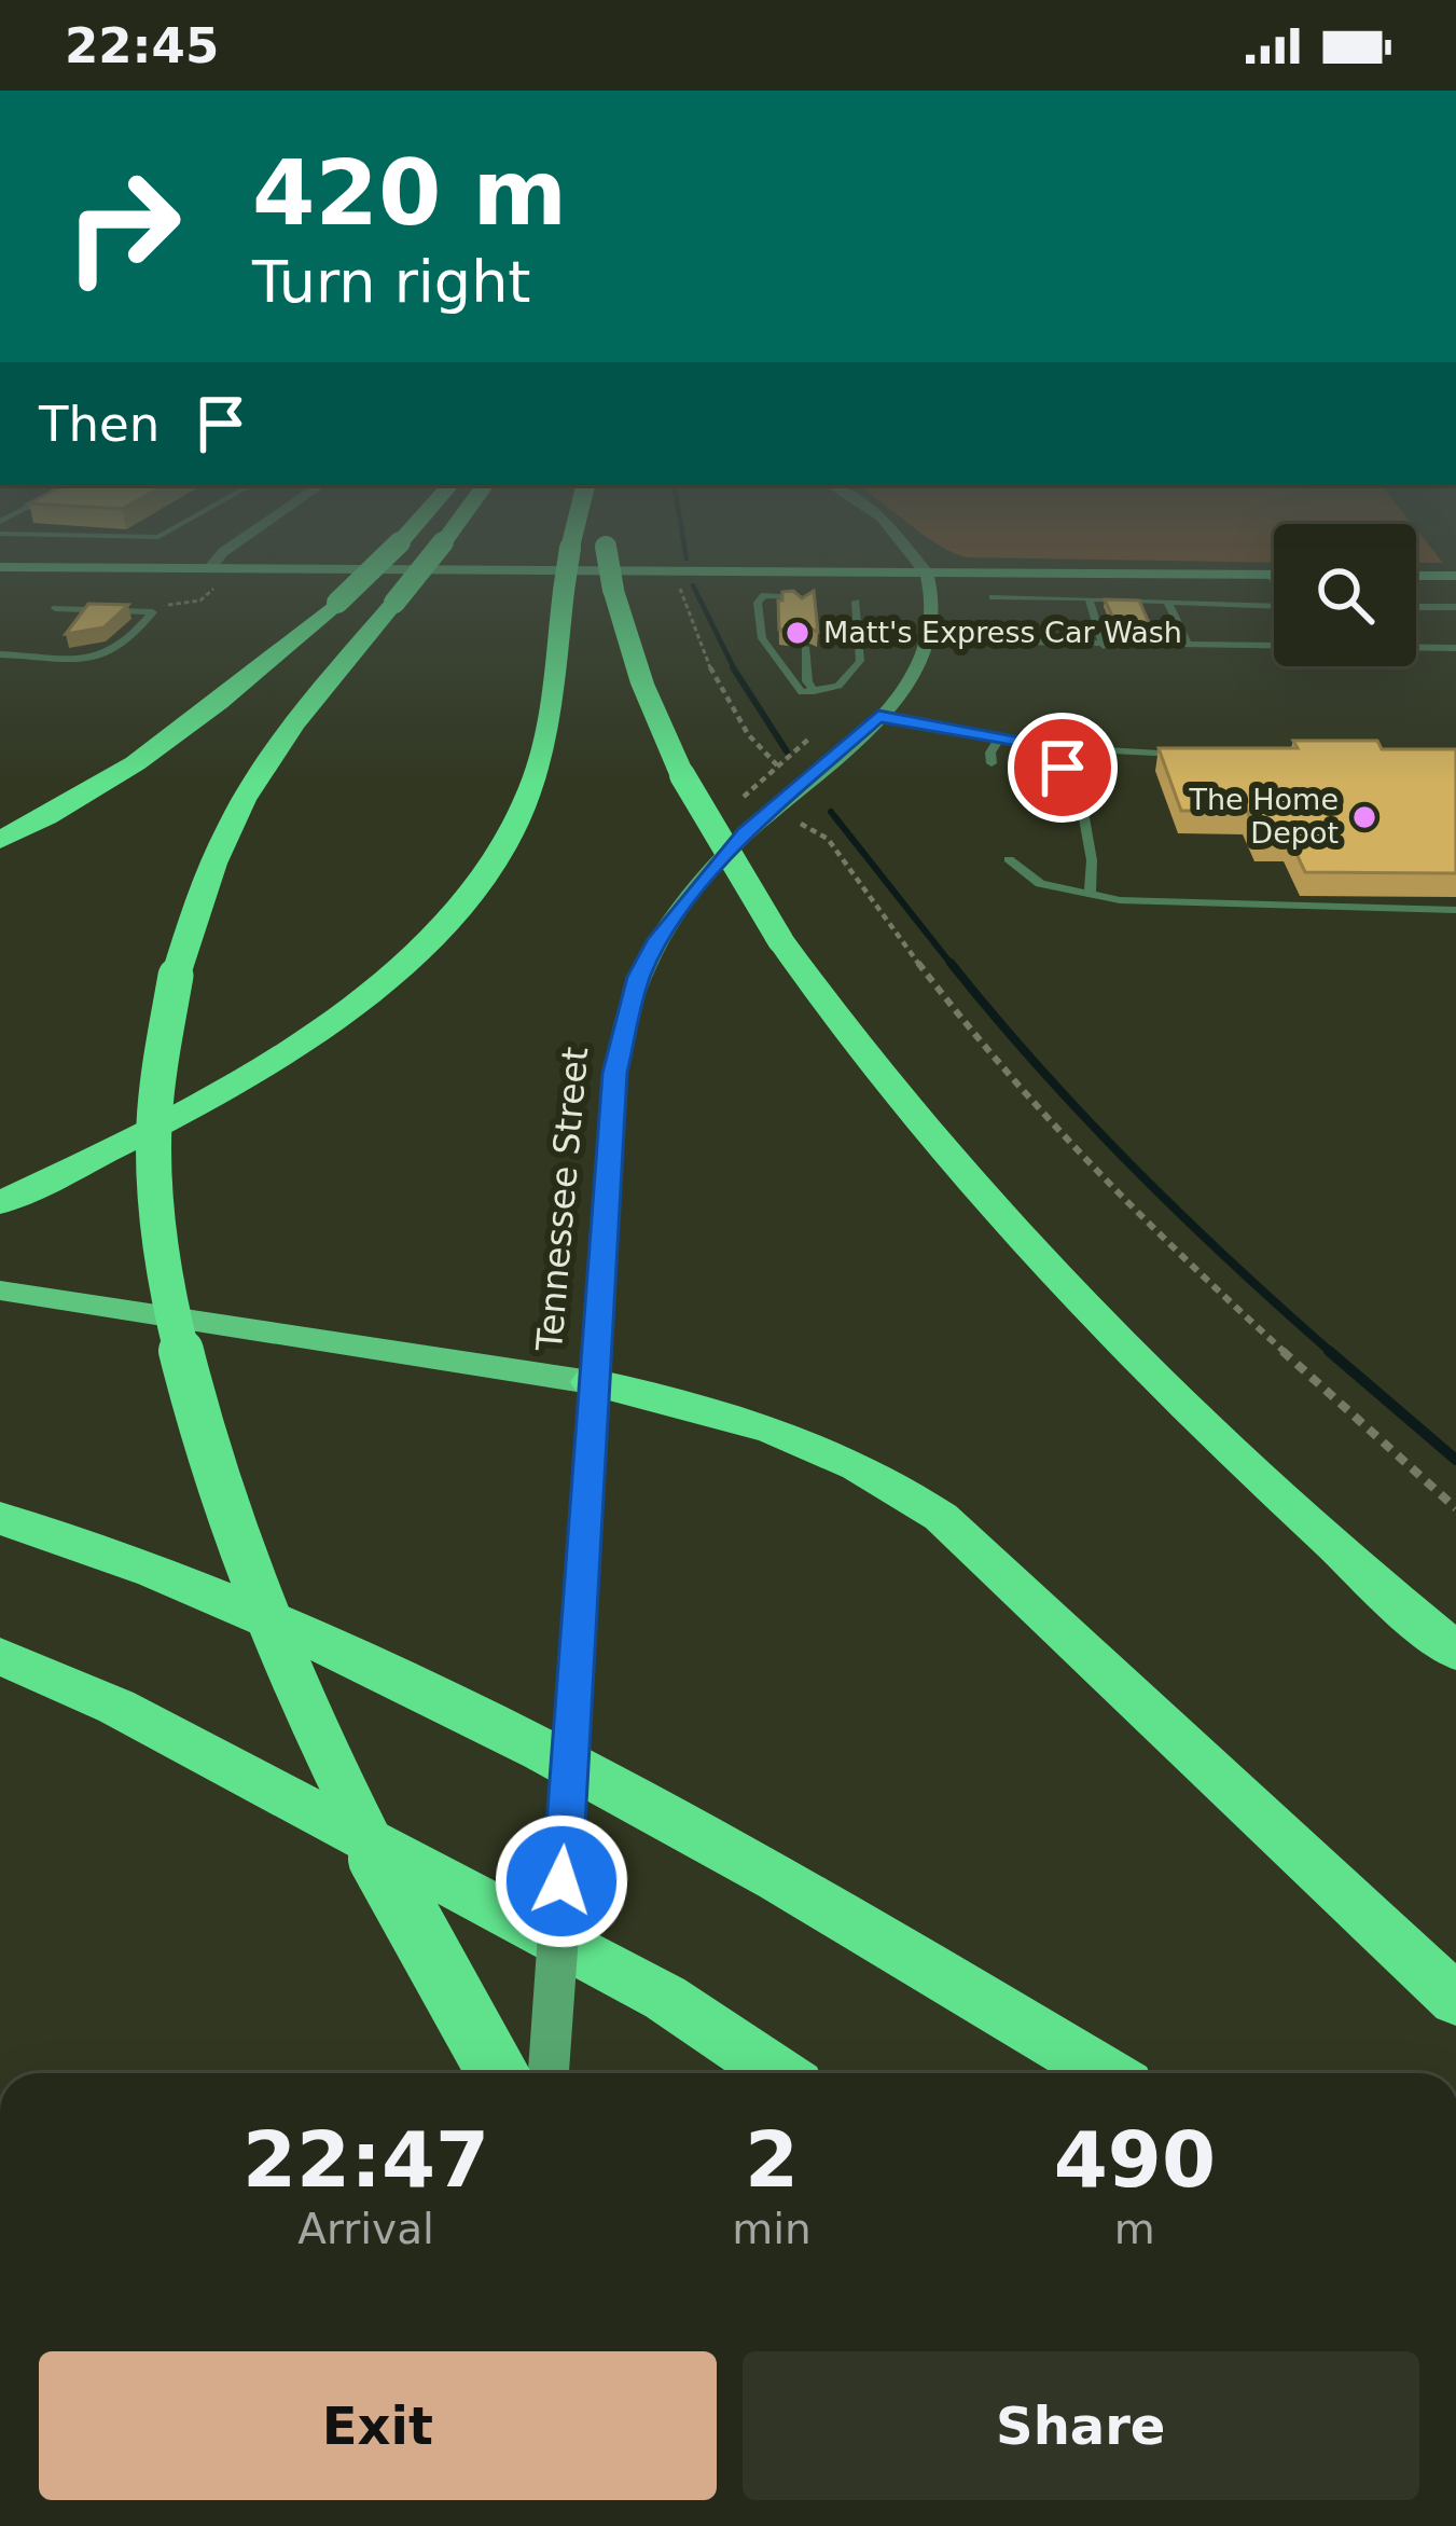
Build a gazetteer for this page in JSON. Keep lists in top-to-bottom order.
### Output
{
  "streets": {
    "main road": ["Tennessee Street"]
  },
  "places": ["Matt's Express Car Wash", "The Home Depot"],
  "page": {
    "status": "22:45",
    "turn": ["420 m", "Turn right"],
    "then": "Then",
    "eta": [
      "22:47",
      "Arrival",
      "2",
      "min",
      "490",
      "m"
    ],
    "buttons": ["Exit", "Share"]
  }
}
